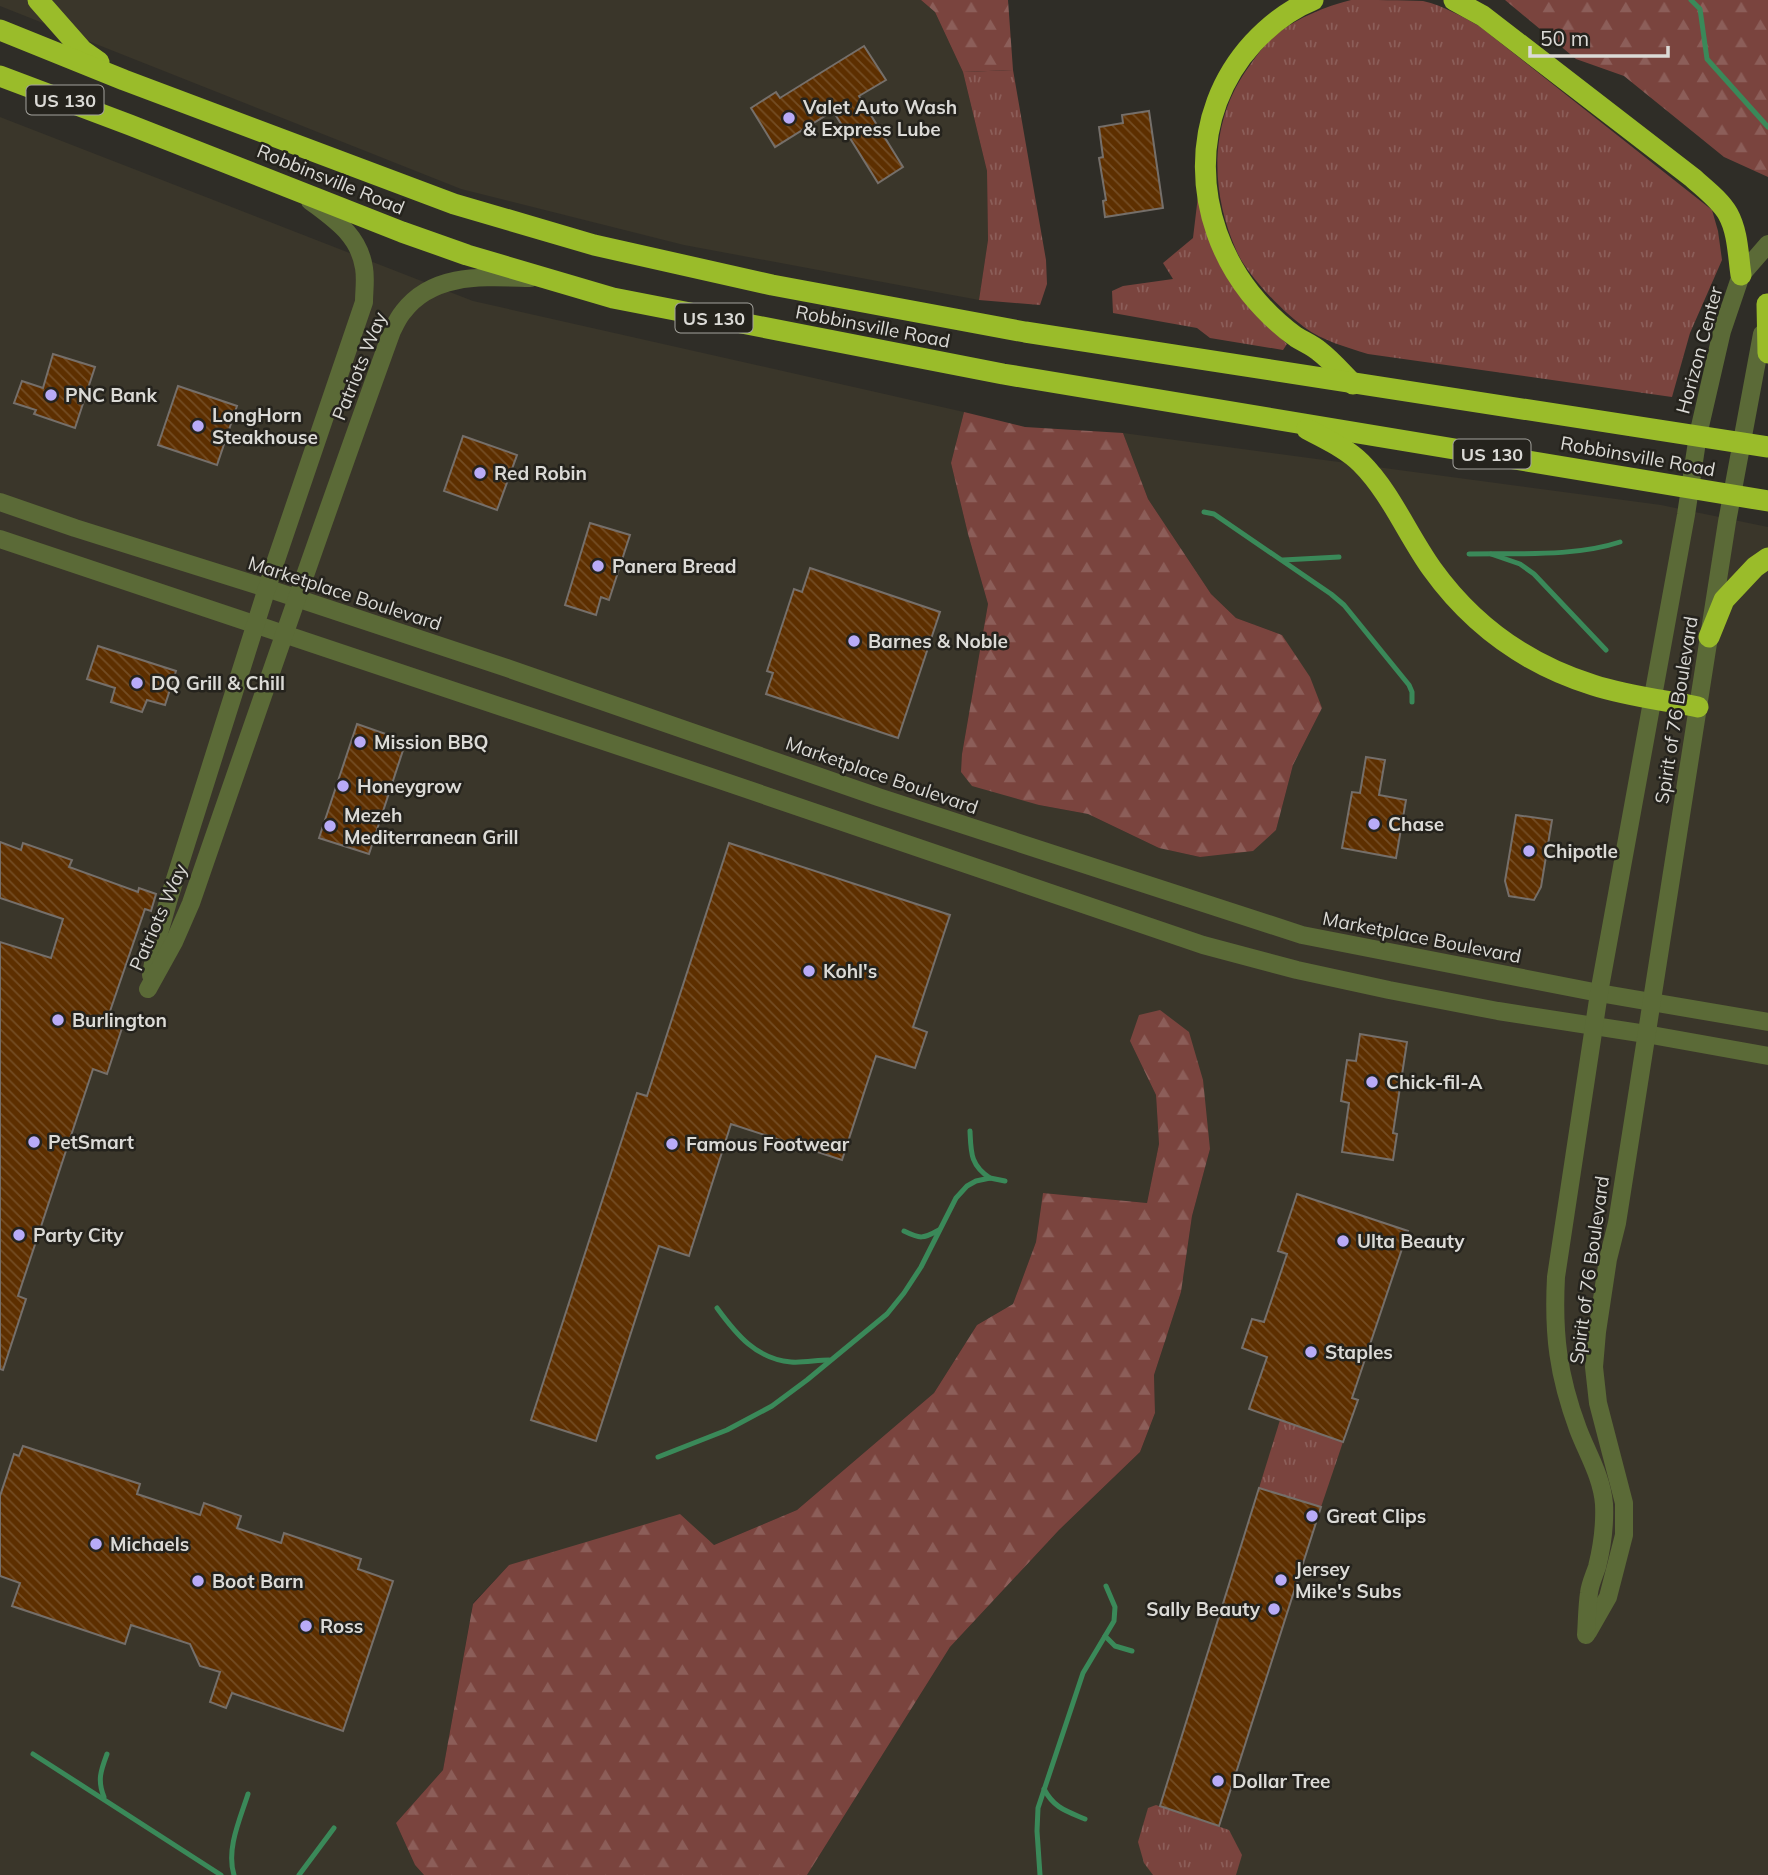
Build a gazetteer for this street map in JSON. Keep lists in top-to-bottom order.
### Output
{
  "streets": {
    "highway": ["US 130", "Robbinsville Road"],
    "street": [
      "Horizon Center",
      "Patriots Way",
      "Marketplace Boulevard",
      "Spirit of 76 Boulevard"
    ]
  },
  "crossings": [
    ["Robbinsville Road", "Horizon Center"],
    ["Robbinsville Road", "Patriots Way"],
    ["Robbinsville Road", "Spirit of 76 Boulevard"],
    ["Horizon Center", "Spirit of 76 Boulevard"],
    ["Patriots Way", "Marketplace Boulevard"],
    ["Marketplace Boulevard", "Spirit of 76 Boulevard"]
  ],
  "places": [
    "Valet Auto Wash & Express Lube",
    "PNC Bank",
    "LongHorn Steakhouse",
    "Red Robin",
    "Panera Bread",
    "Barnes & Noble",
    "DQ Grill & Chill",
    "Mission BBQ",
    "Honeygrow",
    "Chase",
    "Mezeh Mediterranean Grill",
    "Chipotle",
    "Kohl's",
    "Burlington",
    "Chick-fil-A",
    "PetSmart",
    "Famous Footwear",
    "Party City",
    "Ulta Beauty",
    "Staples",
    "Great Clips",
    "Michaels",
    "Jersey Mike's Subs",
    "Boot Barn",
    "Sally Beauty",
    "Ross",
    "Dollar Tree"
  ],
  "scale_bar": "50 m"
}
